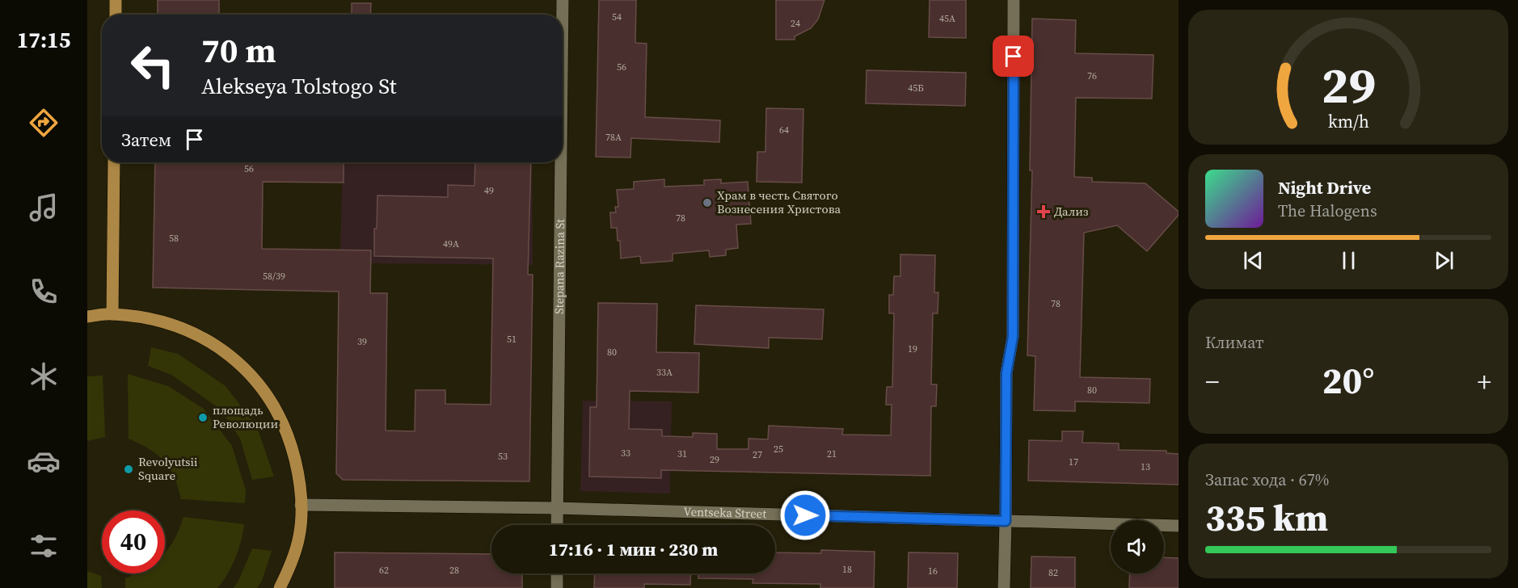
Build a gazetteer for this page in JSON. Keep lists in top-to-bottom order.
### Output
{
  "streets": {
    "street": ["Stepana Razina St", "Ventseka Street"]
  },
  "crossings": [
    ["Stepana Razina St", "Ventseka Street"]
  ],
  "places": {
    "other": ["Храм в честь Святого Вознесения Христова", "площадь Революции", "Revolyutsii Square"],
    "health": ["Дализ"]
  },
  "house_numbers": [
    "54",
    "45А",
    "24",
    "56",
    "76",
    "45Б",
    "64",
    "78А",
    "56",
    "49",
    "78",
    "58",
    "49А",
    "58/39",
    "78",
    "51",
    "39",
    "19",
    "80",
    "33А",
    "80",
    "25",
    "33",
    "31",
    "21",
    "27",
    "53",
    "29",
    "17",
    "13",
    "18",
    "62",
    "28",
    "16",
    "82"
  ],
  "page": {
    "tabs": "17:15",
    "turn": ["70 m", "Alekseya Tolstogo St"],
    "then": "Затем",
    "song": ["Night Drive", "The Halogens"],
    "tile": [
      "Климат",
      ["Запас хода · 67%", "335 km"]
    ],
    "heat": ["−", "20°", "+"],
    "limit": "40",
    "trip": "17:16 · 1 мин · 230 m",
    "gauge": ["29", "km/h"]
  }
}
